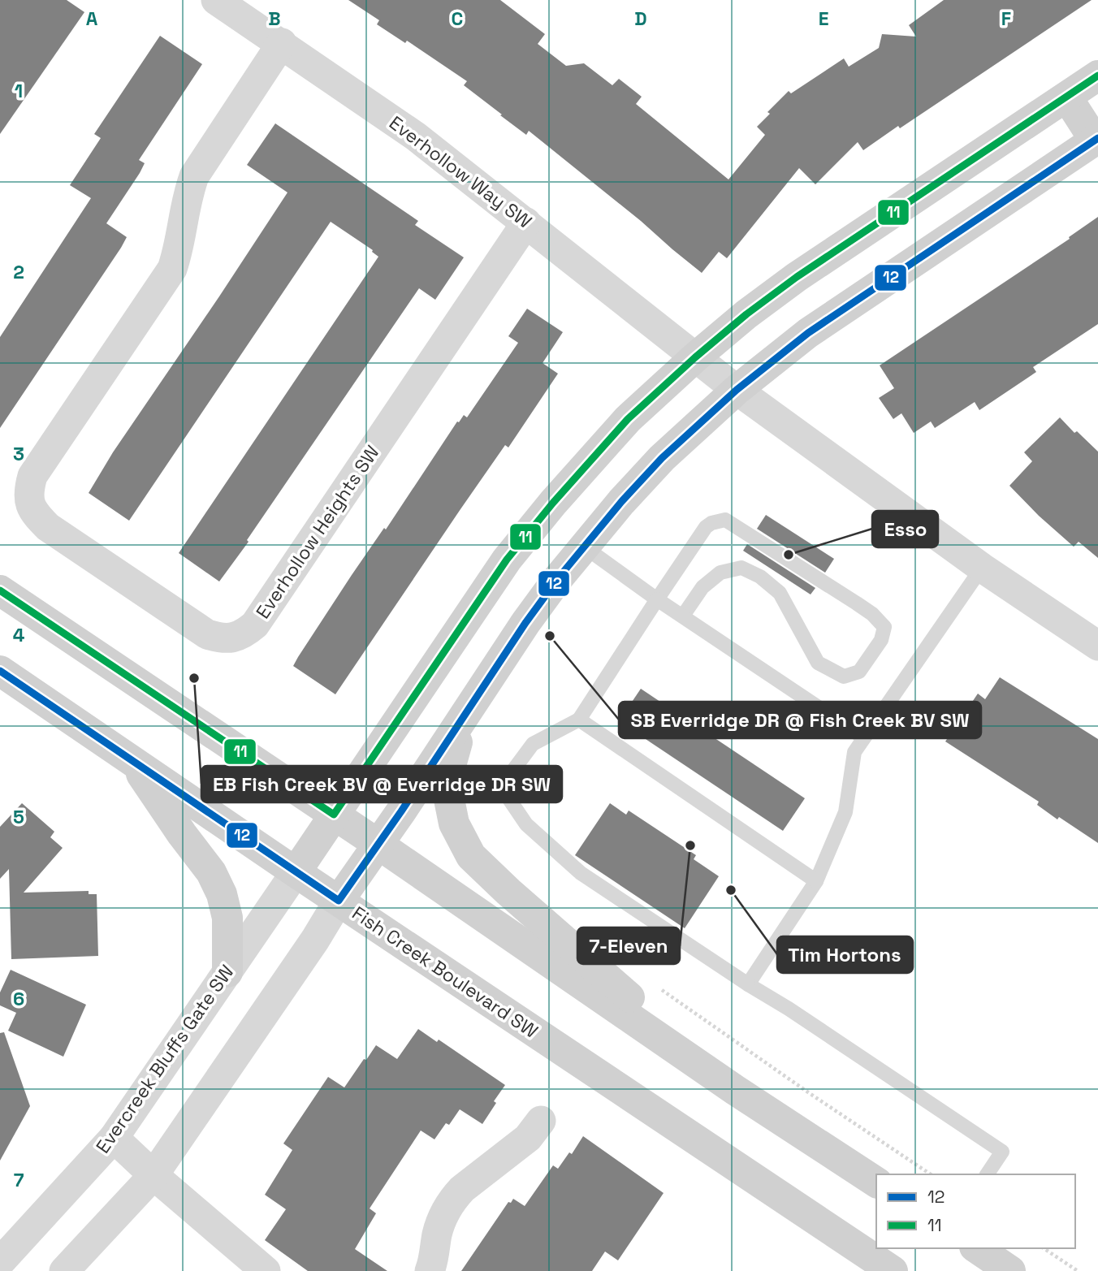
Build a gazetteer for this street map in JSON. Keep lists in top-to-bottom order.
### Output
{
  "streets": {
    "main road": ["Fish Creek Boulevard SW"],
    "street": ["Everhollow Way SW", "Everhollow Heights SW", "Evercreek Bluffs Gate SW"]
  },
  "crossings": [
    ["Everhollow Way SW", "Everhollow Heights SW"],
    ["Fish Creek Boulevard SW", "Evercreek Bluffs Gate SW"]
  ],
  "places": [
    "Esso",
    "SB Everridge DR @ Fish Creek BV SW",
    "EB Fish Creek BV @ Everridge DR SW",
    "7-Eleven",
    "Tim Hortons"
  ],
  "lines": ["transit line 11", "transit line 12"],
  "legend": ["12", "11"],
  "grid": {
    "columns": [
      "A",
      "B",
      "C",
      "D",
      "E",
      "F"
    ],
    "rows": [
      "1",
      "2",
      "3",
      "4",
      "5",
      "6",
      "7"
    ]
  }
}
